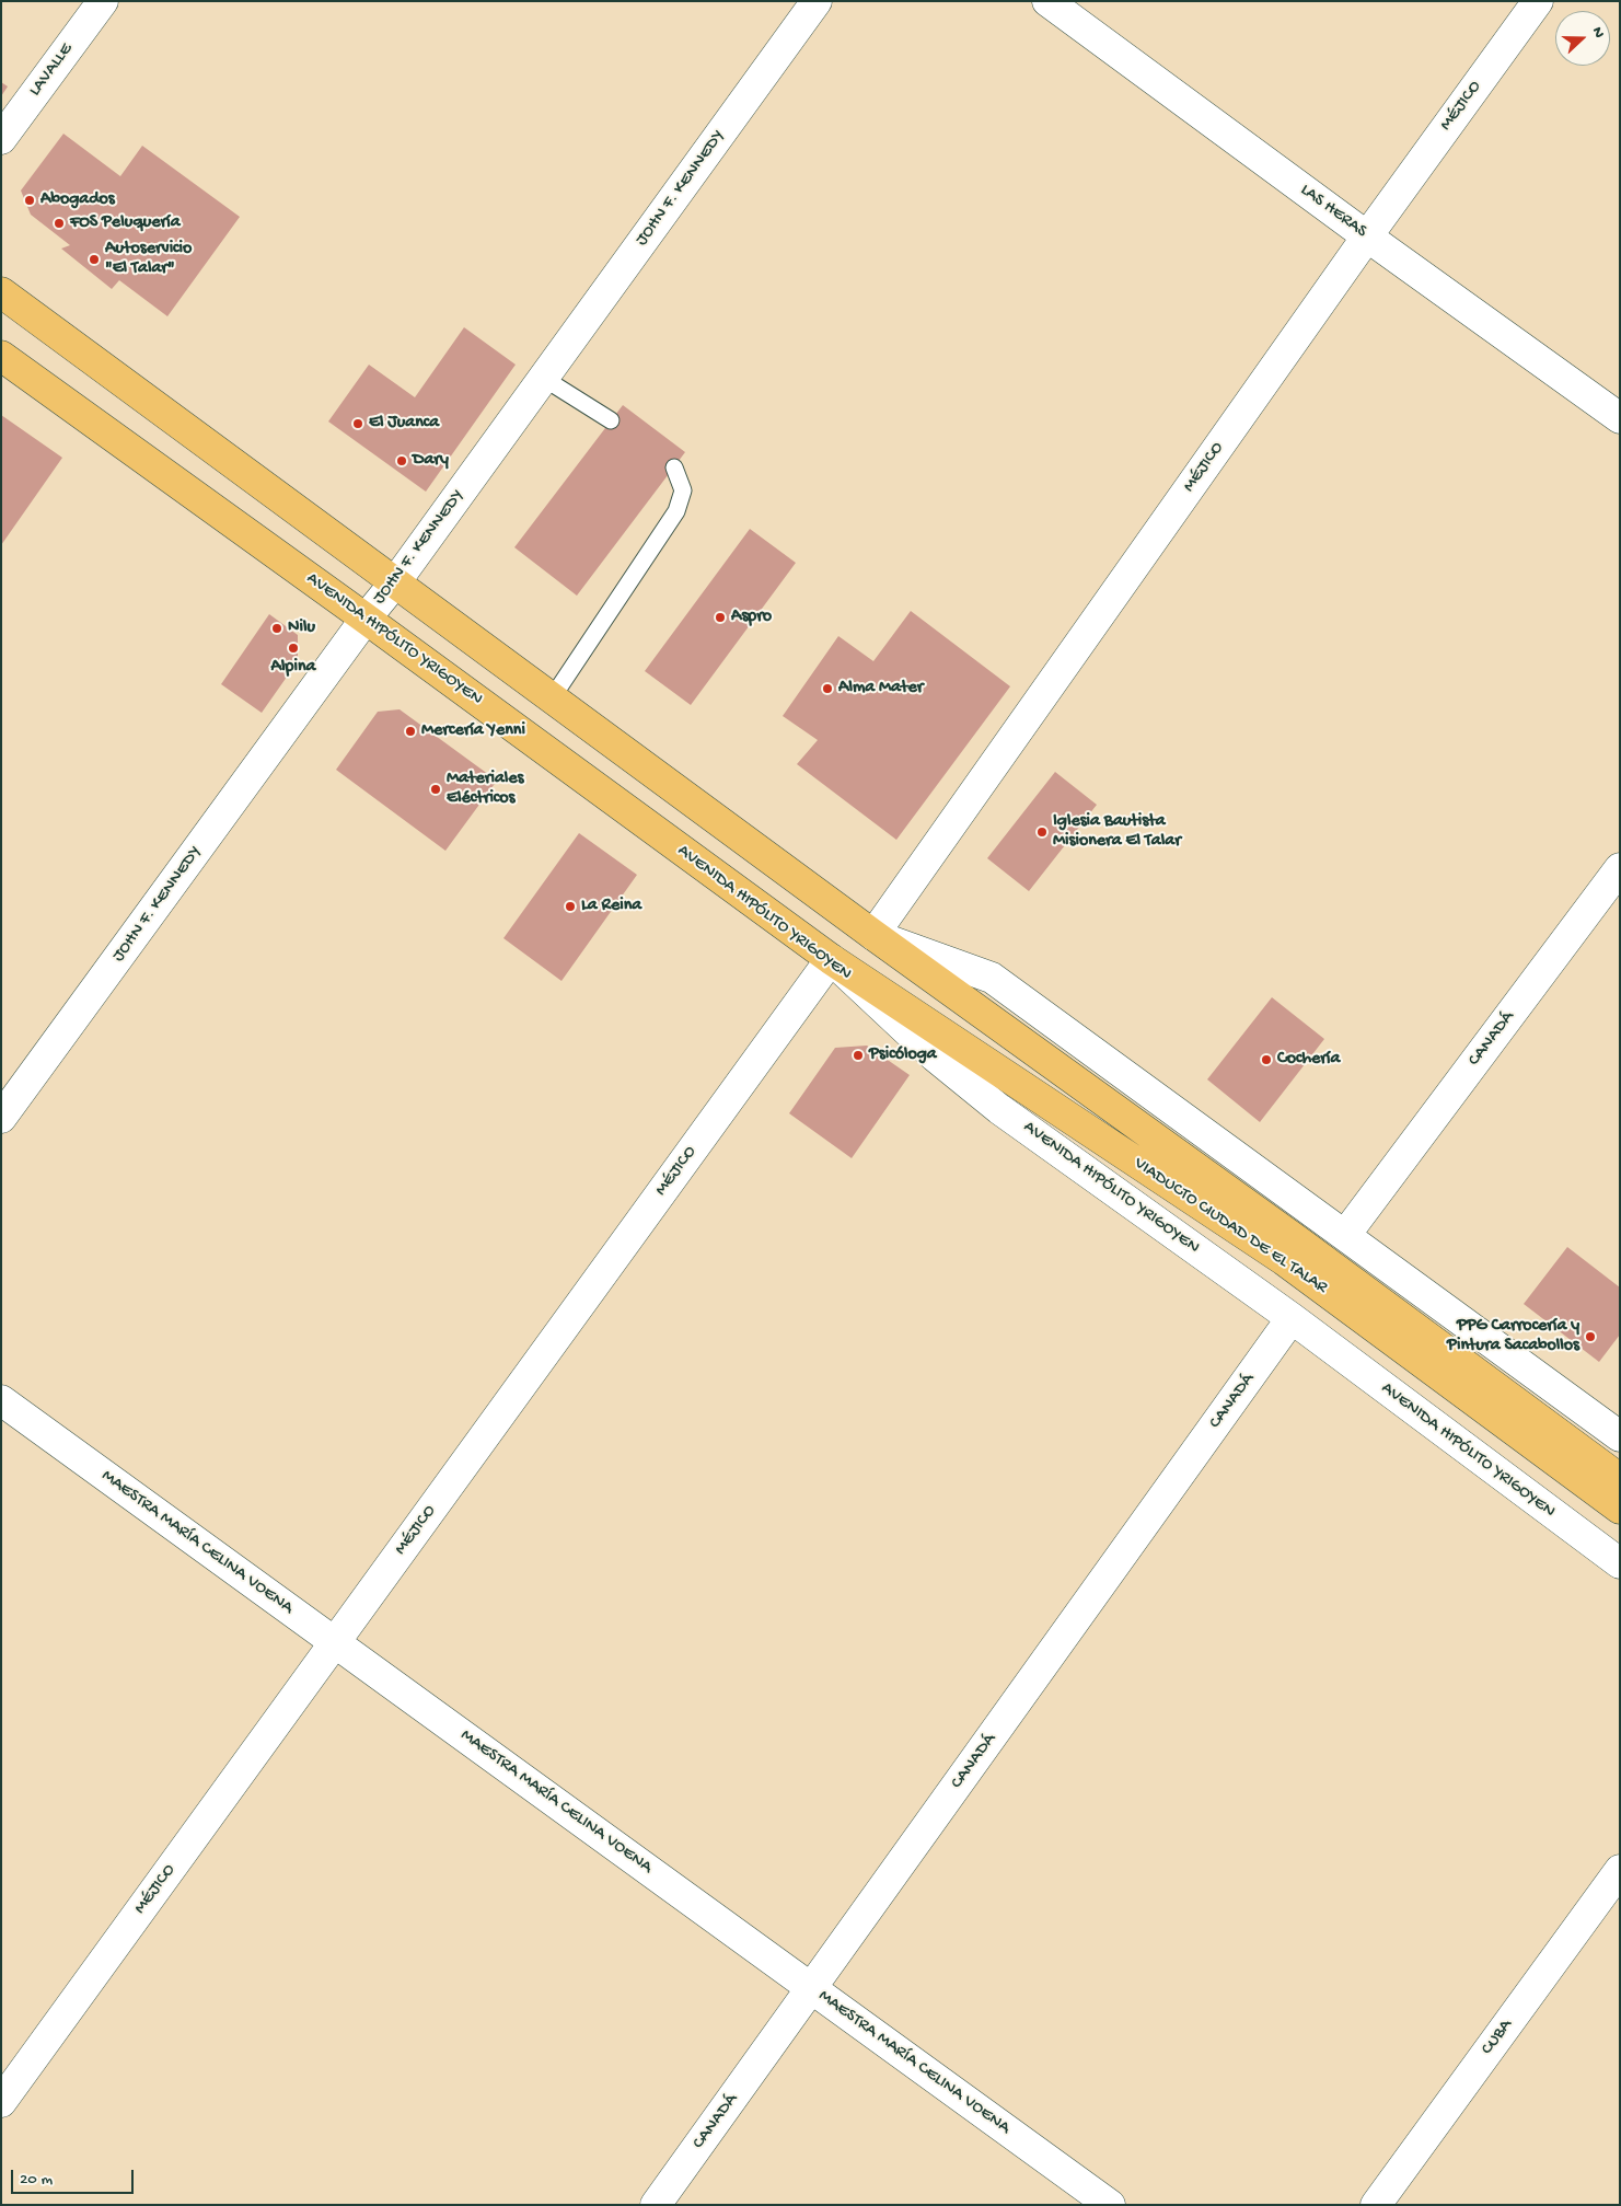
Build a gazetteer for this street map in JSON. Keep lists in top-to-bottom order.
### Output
{
  "streets": {
    "main road": ["AVENIDA HIPÓLITO YRIGOYEN", "VIADUCTO CIUDAD DE EL TALAR"],
    "street": [
      "LAVALLE",
      "MÉJICO",
      "JOHN F. KENNEDY",
      "LAS HERAS",
      "CANADÁ",
      "MAESTRA MARÍA CELINA VOENA",
      "CUBA"
    ]
  },
  "crossings": [
    ["MÉJICO", "LAS HERAS"],
    ["MÉJICO", "AVENIDA HIPÓLITO YRIGOYEN"],
    ["MÉJICO", "VIADUCTO CIUDAD DE EL TALAR"],
    ["MÉJICO", "MAESTRA MARÍA CELINA VOENA"],
    ["JOHN F. KENNEDY", "AVENIDA HIPÓLITO YRIGOYEN"],
    ["AVENIDA HIPÓLITO YRIGOYEN", "CANADÁ"],
    ["AVENIDA HIPÓLITO YRIGOYEN", "VIADUCTO CIUDAD DE EL TALAR"],
    ["CANADÁ", "MAESTRA MARÍA CELINA VOENA"]
  ],
  "places": [
    "Abogados",
    "FOS Peluquería",
    "Autoservicio \"El Talar\"",
    "El Juanca",
    "Dary",
    "Aspro",
    "Nilu",
    "Alpina",
    "Alma Mater",
    "Mercería Yenni",
    "Materiales Eléctricos",
    "Iglesia Bautista Misionera El Talar",
    "La Reina",
    "Psicóloga",
    "Cochería",
    "PPG Carrocería y Pintura Sacabollos"
  ],
  "scale_bar": "20 m",
  "north": "right"
}
